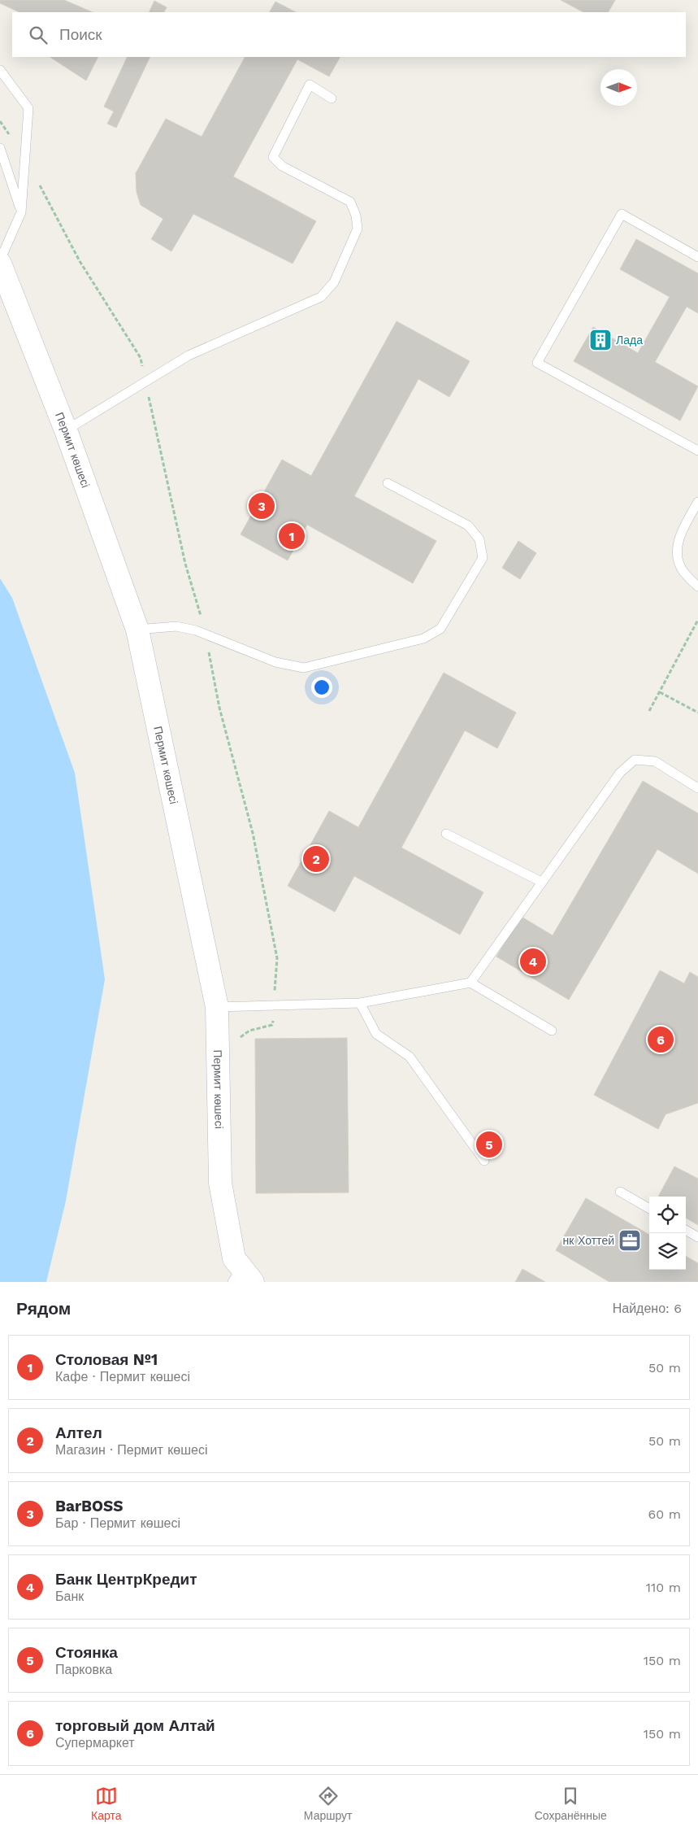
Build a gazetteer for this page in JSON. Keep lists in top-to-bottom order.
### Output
{
  "streets": {
    "main road": ["Пермит көшесі"]
  },
  "places": {
    "building": ["Лада"],
    "office": ["нк Хоттей"]
  },
  "north": "right",
  "page": {
    "search": "Поиск",
    "pins": [
      "3",
      "1",
      "2",
      "4",
      "6",
      "5"
    ],
    "heading": ["Рядом", "Найдено: 6"],
    "list": [
      {
        "mark": "1",
        "name": "Столовая №1",
        "note": "Кафе · Пермит көшесі",
        "value": "50 m"
      },
      {
        "mark": "2",
        "name": "Алтел",
        "note": "Магазин · Пермит көшесі",
        "value": "50 m"
      },
      {
        "mark": "3",
        "name": "BarBOSS",
        "note": "Бар · Пермит көшесі",
        "value": "60 m"
      },
      {
        "mark": "4",
        "name": "Банк ЦентрКредит",
        "note": "Банк",
        "value": "110 m"
      },
      {
        "mark": "5",
        "name": "Стоянка",
        "note": "Парковка",
        "value": "150 m"
      },
      {
        "mark": "6",
        "name": "торговый дом Алтай",
        "note": "Супермаркет",
        "value": "150 m"
      }
    ],
    "nav": ["Карта", "Маршрут", "Сохранённые"]
  }
}
